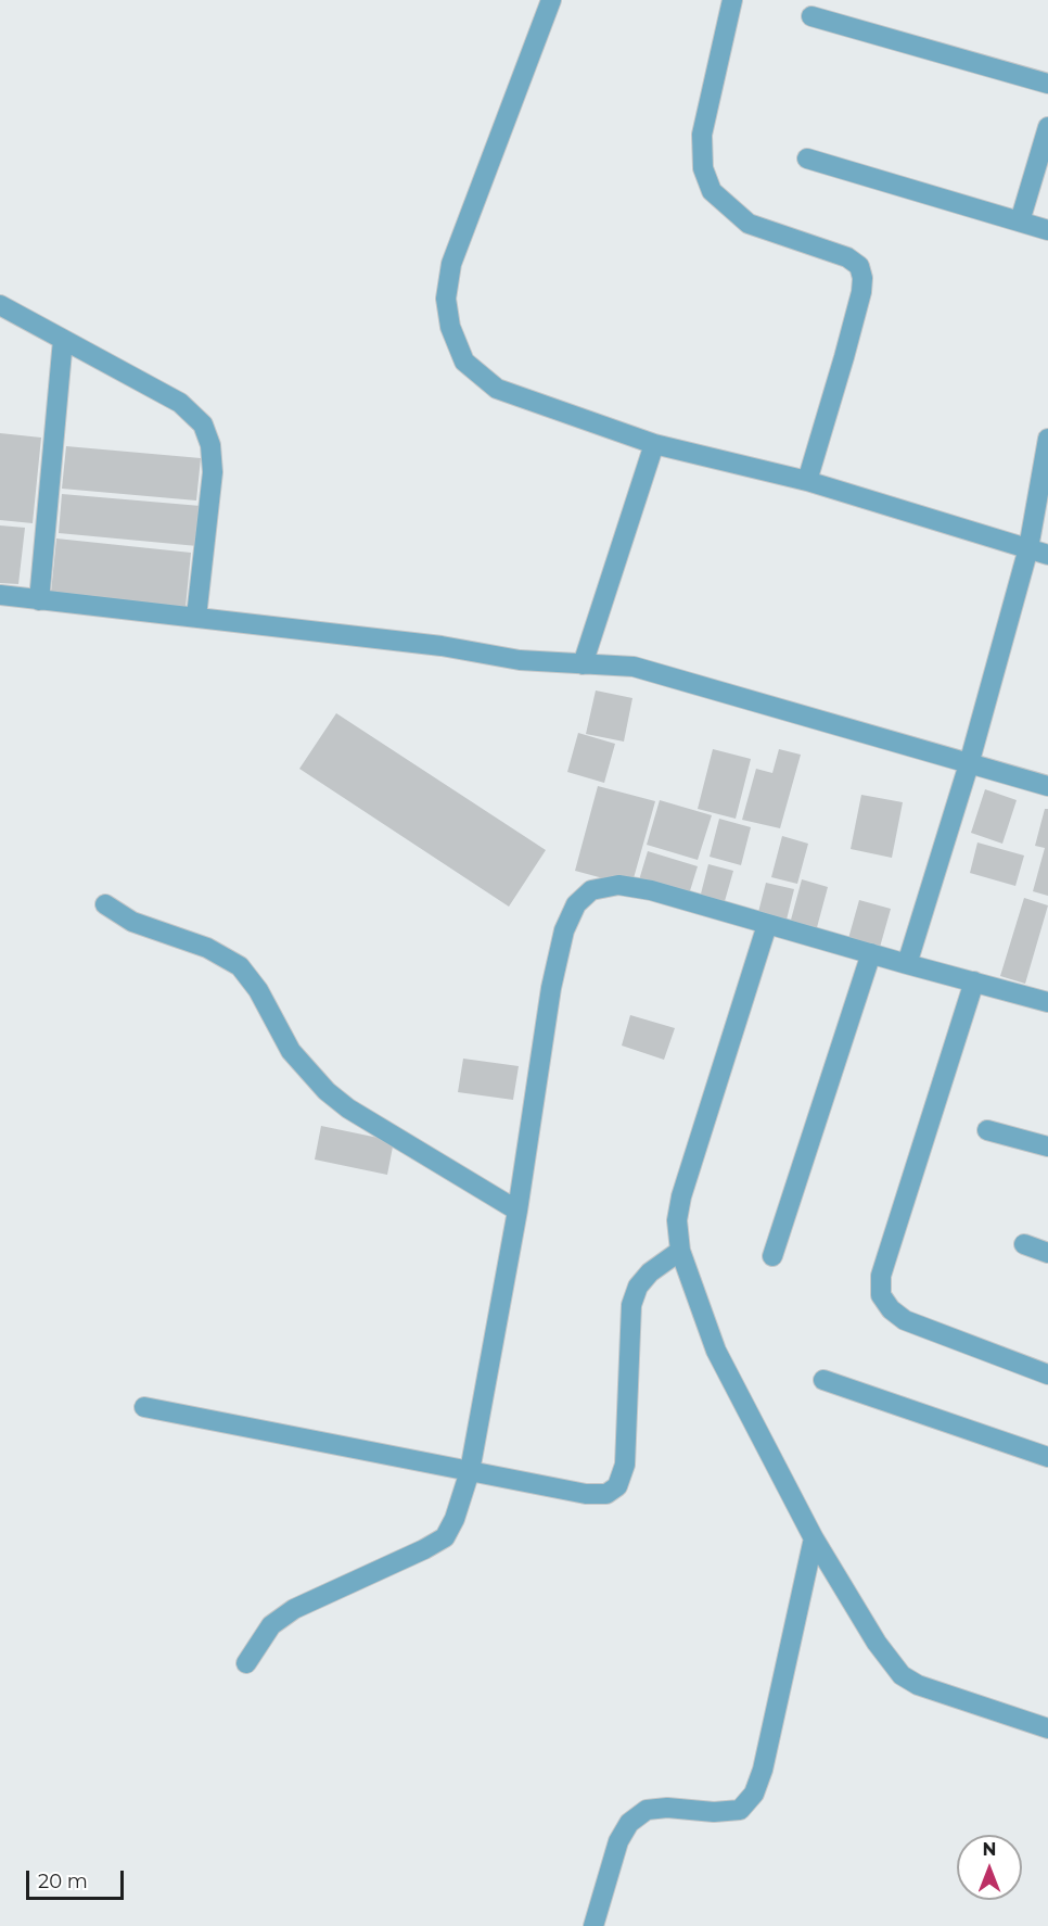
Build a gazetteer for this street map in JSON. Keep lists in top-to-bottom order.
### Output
{
  "scale_bar": "20 m",
  "north": "top"
}
